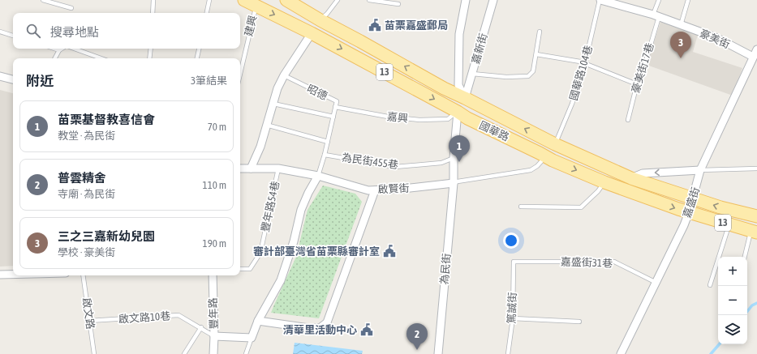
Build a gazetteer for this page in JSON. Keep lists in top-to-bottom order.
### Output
{
  "streets": {
    "main road": ["13", "國華路"],
    "street": [
      "豪美街",
      "嘉新街",
      "啟賢街",
      "嘉盛街",
      "為民街",
      "豐年路"
    ],
    "lane": [
      "建興",
      "豪美街17巷",
      "國華路104巷",
      "昭德",
      "嘉興",
      "為民街455巷",
      "豐年路54巷",
      "嘉盛街31巷",
      "篤誠街",
      "啟文路",
      "啟文路10巷"
    ]
  },
  "crossings": [
    ["建興", "國華路"],
    ["豪美街", "豪美街17巷"],
    ["豪美街", "國華路104巷"],
    ["豪美街", "嘉盛街"],
    ["嘉新街", "國華路"],
    ["國華路104巷", "國華路"],
    ["昭德", "嘉興"],
    ["昭德", "為民街455巷"],
    ["昭德", "啟賢街"],
    ["嘉興", "國華路"],
    ["嘉興", "為民街"],
    ["國華路", "啟賢街"],
    ["國華路", "嘉盛街"],
    ["國華路", "為民街"],
    ["為民街455巷", "為民街"],
    ["啟賢街", "豐年路54巷"],
    ["啟賢街", "為民街"],
    ["嘉盛街", "嘉盛街31巷"],
    ["嘉盛街31巷", "篤誠街"],
    ["啟文路", "啟文路10巷"],
    ["豐年路", "啟文路10巷"]
  ],
  "places": {
    "public building": ["苗栗嘉盛郵局", "審計部臺灣省苗栗縣審計室", "清華里活動中心"]
  },
  "page": {
    "search": "搜尋地點",
    "pins": ["3", "1", "2"],
    "heading": ["附近", "3筆結果"],
    "list": [
      {
        "mark": "1",
        "name": "苗栗基督教喜信會",
        "note": "教堂 · 為民街",
        "value": "70 m"
      },
      {
        "mark": "2",
        "name": "普雲精舍",
        "note": "寺廟 · 為民街",
        "value": "110 m"
      },
      {
        "mark": "3",
        "name": "三之三嘉新幼兒園",
        "note": "學校 · 豪美街",
        "value": "190 m"
      }
    ],
    "map_buttons": ["+", "−"]
  }
}
